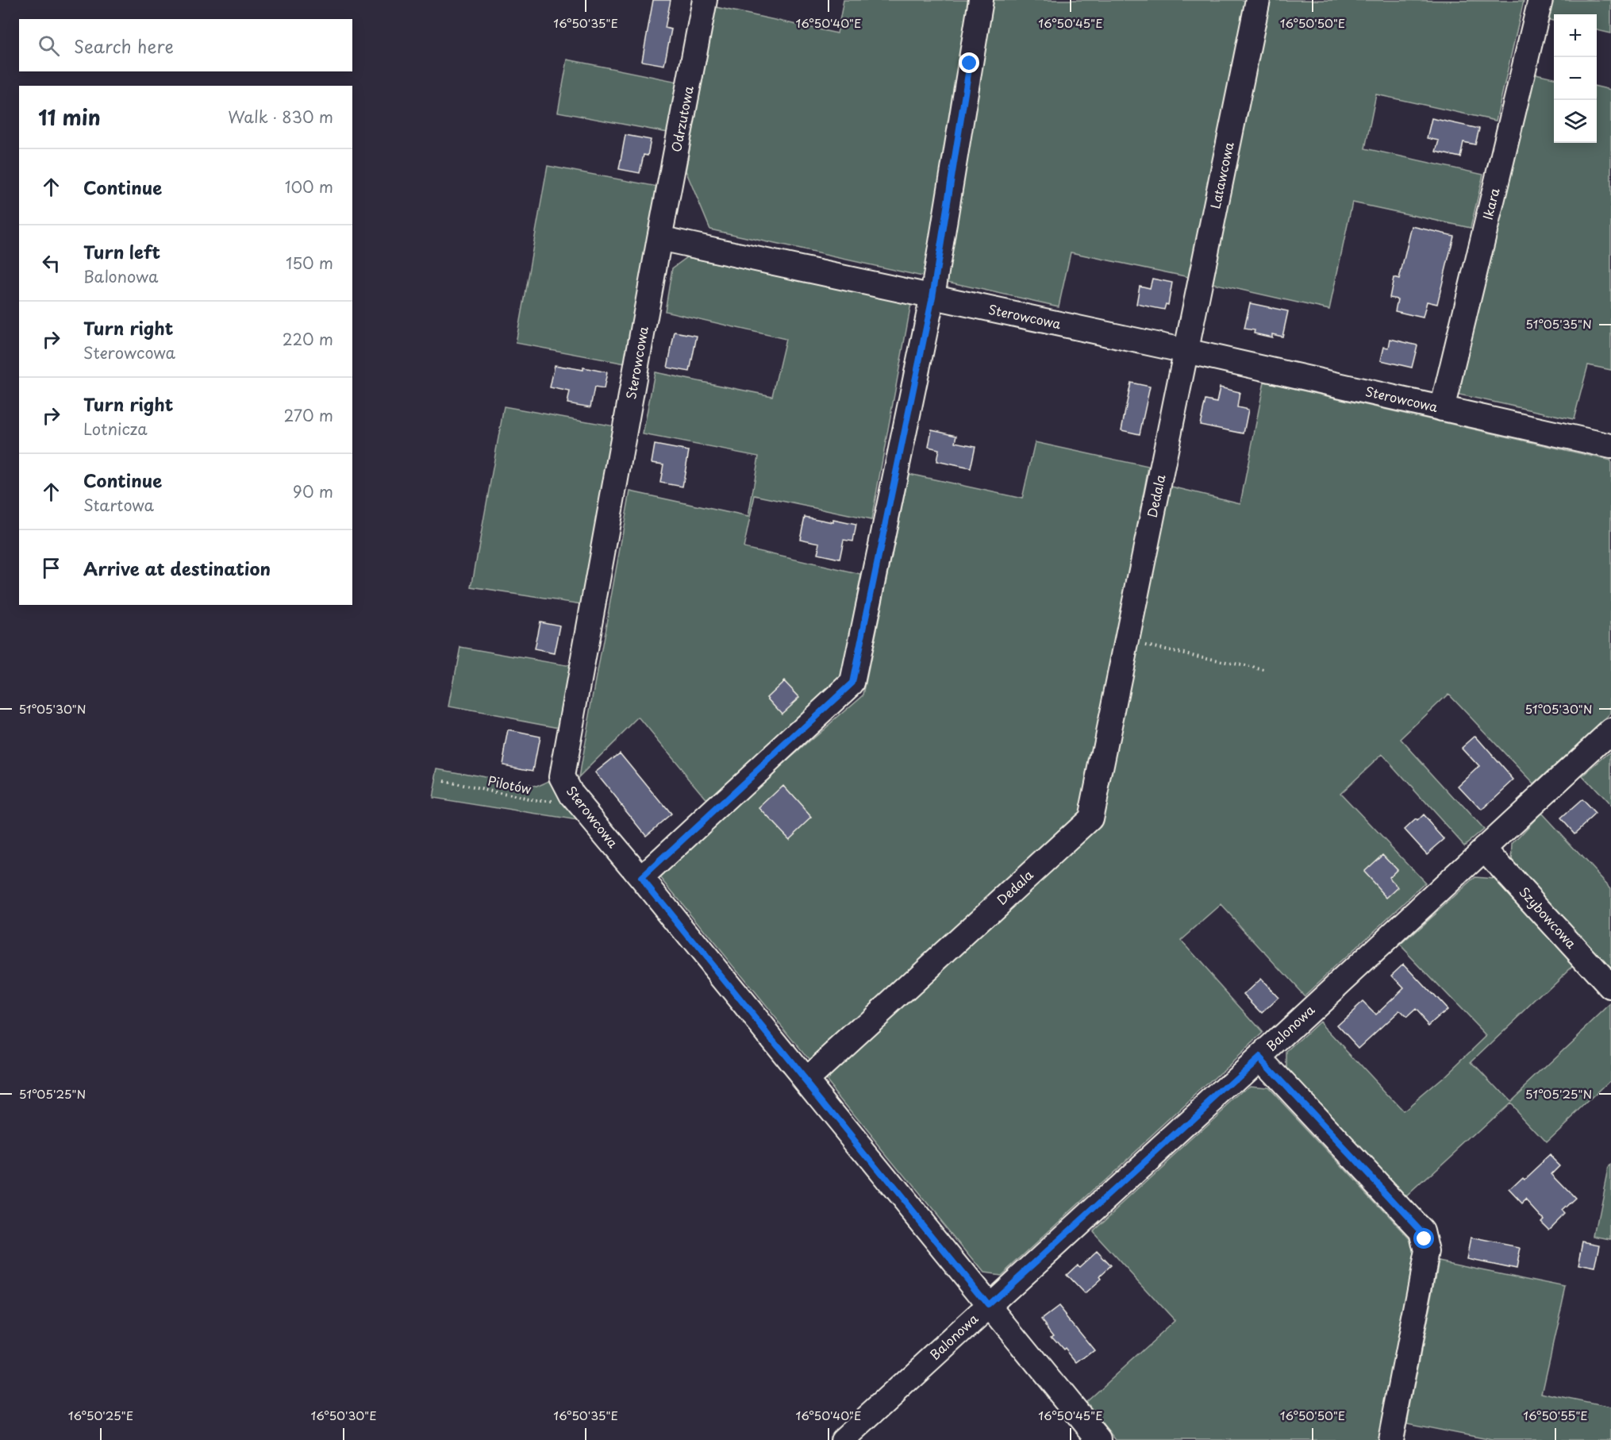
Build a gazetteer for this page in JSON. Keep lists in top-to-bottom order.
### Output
{
  "streets": {
    "street": [
      "Odrzutowa",
      "Latawcowa",
      "Ikara",
      "Sterowcowa",
      "Dedala",
      "Szybowcowa",
      "Balonowa"
    ],
    "path": ["Pilotów"]
  },
  "crossings": [
    ["Odrzutowa", "Sterowcowa"],
    ["Latawcowa", "Sterowcowa"],
    ["Latawcowa", "Dedala"],
    ["Ikara", "Sterowcowa"],
    ["Sterowcowa", "Dedala"],
    ["Sterowcowa", "Pilotów"],
    ["Sterowcowa", "Balonowa"],
    ["Szybowcowa", "Balonowa"]
  ],
  "page": {
    "map_buttons": ["+", "−"],
    "search": "Search here",
    "heading": ["11 min", "Walk · 830 m"],
    "list": [
      ["Continue", "100 m"],
      ["Turn left", "Balonowa", "150 m"],
      ["Turn right", "Sterowcowa", "220 m"],
      ["Turn right", "Lotnicza", "270 m"],
      ["Continue", "Startowa", "90 m"],
      "Arrive at destination"
    ]
  },
  "coordinates": [
    "16°50'35\"E",
    "16°50'40\"E",
    "16°50'45\"E",
    "16°50'50\"E",
    "51°05'35\"N",
    "51°05'30\"N",
    "51°05'25\"N",
    "16°50'25\"E",
    "16°50'30\"E",
    "16°50'55\"E"
  ]
}
